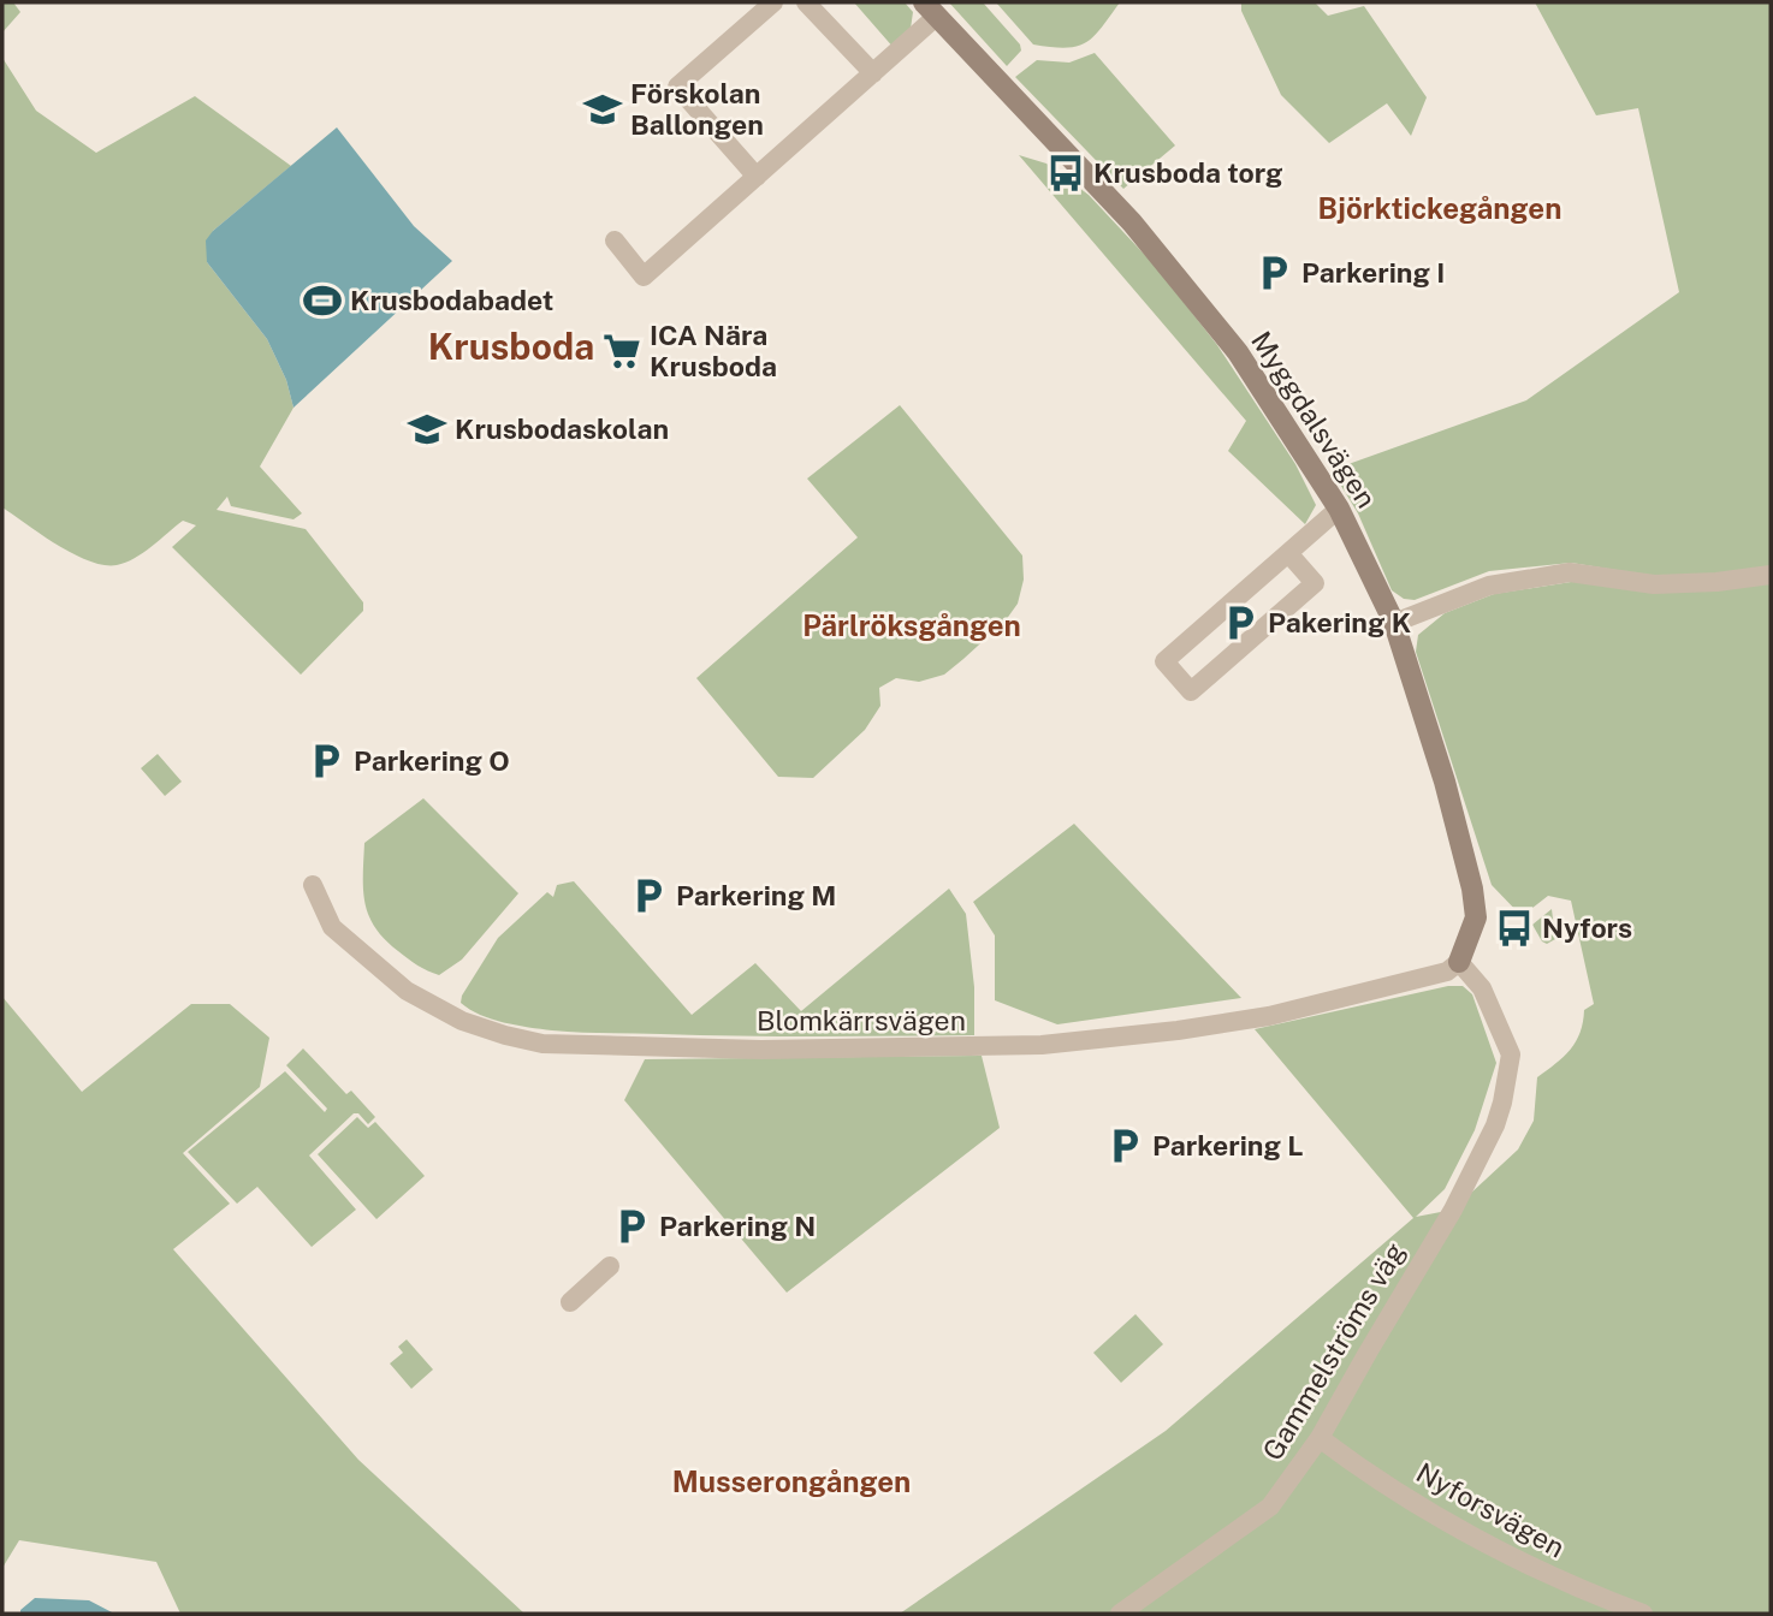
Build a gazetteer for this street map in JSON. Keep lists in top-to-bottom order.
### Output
{
  "streets": {
    "street": [
      "Myggdalsvägen",
      "Blomkärrsvägen",
      "Gammelströms väg",
      "Nyforsvägen"
    ]
  },
  "crossings": [
    ["Myggdalsvägen", "Blomkärrsvägen"],
    ["Myggdalsvägen", "Gammelströms väg"],
    ["Blomkärrsvägen", "Gammelströms väg"],
    ["Gammelströms väg", "Nyforsvägen"]
  ],
  "districts": [
    "Björktickegången",
    "Krusboda",
    "Pärlröksgången",
    "Musserongången"
  ],
  "places": {
    "school or university": ["Förskolan Ballongen", "Krusbodaskolan"],
    "bus stop": ["Krusboda torg", "Nyfors"],
    "parking": [
      "Parkering I",
      "Pakering K",
      "Parkering O",
      "Parkering M",
      "Parkering L",
      "Parkering N"
    ],
    "sports": ["Krusbodabadet"],
    "supermarket": ["ICA Nära Krusboda"]
  }
}
